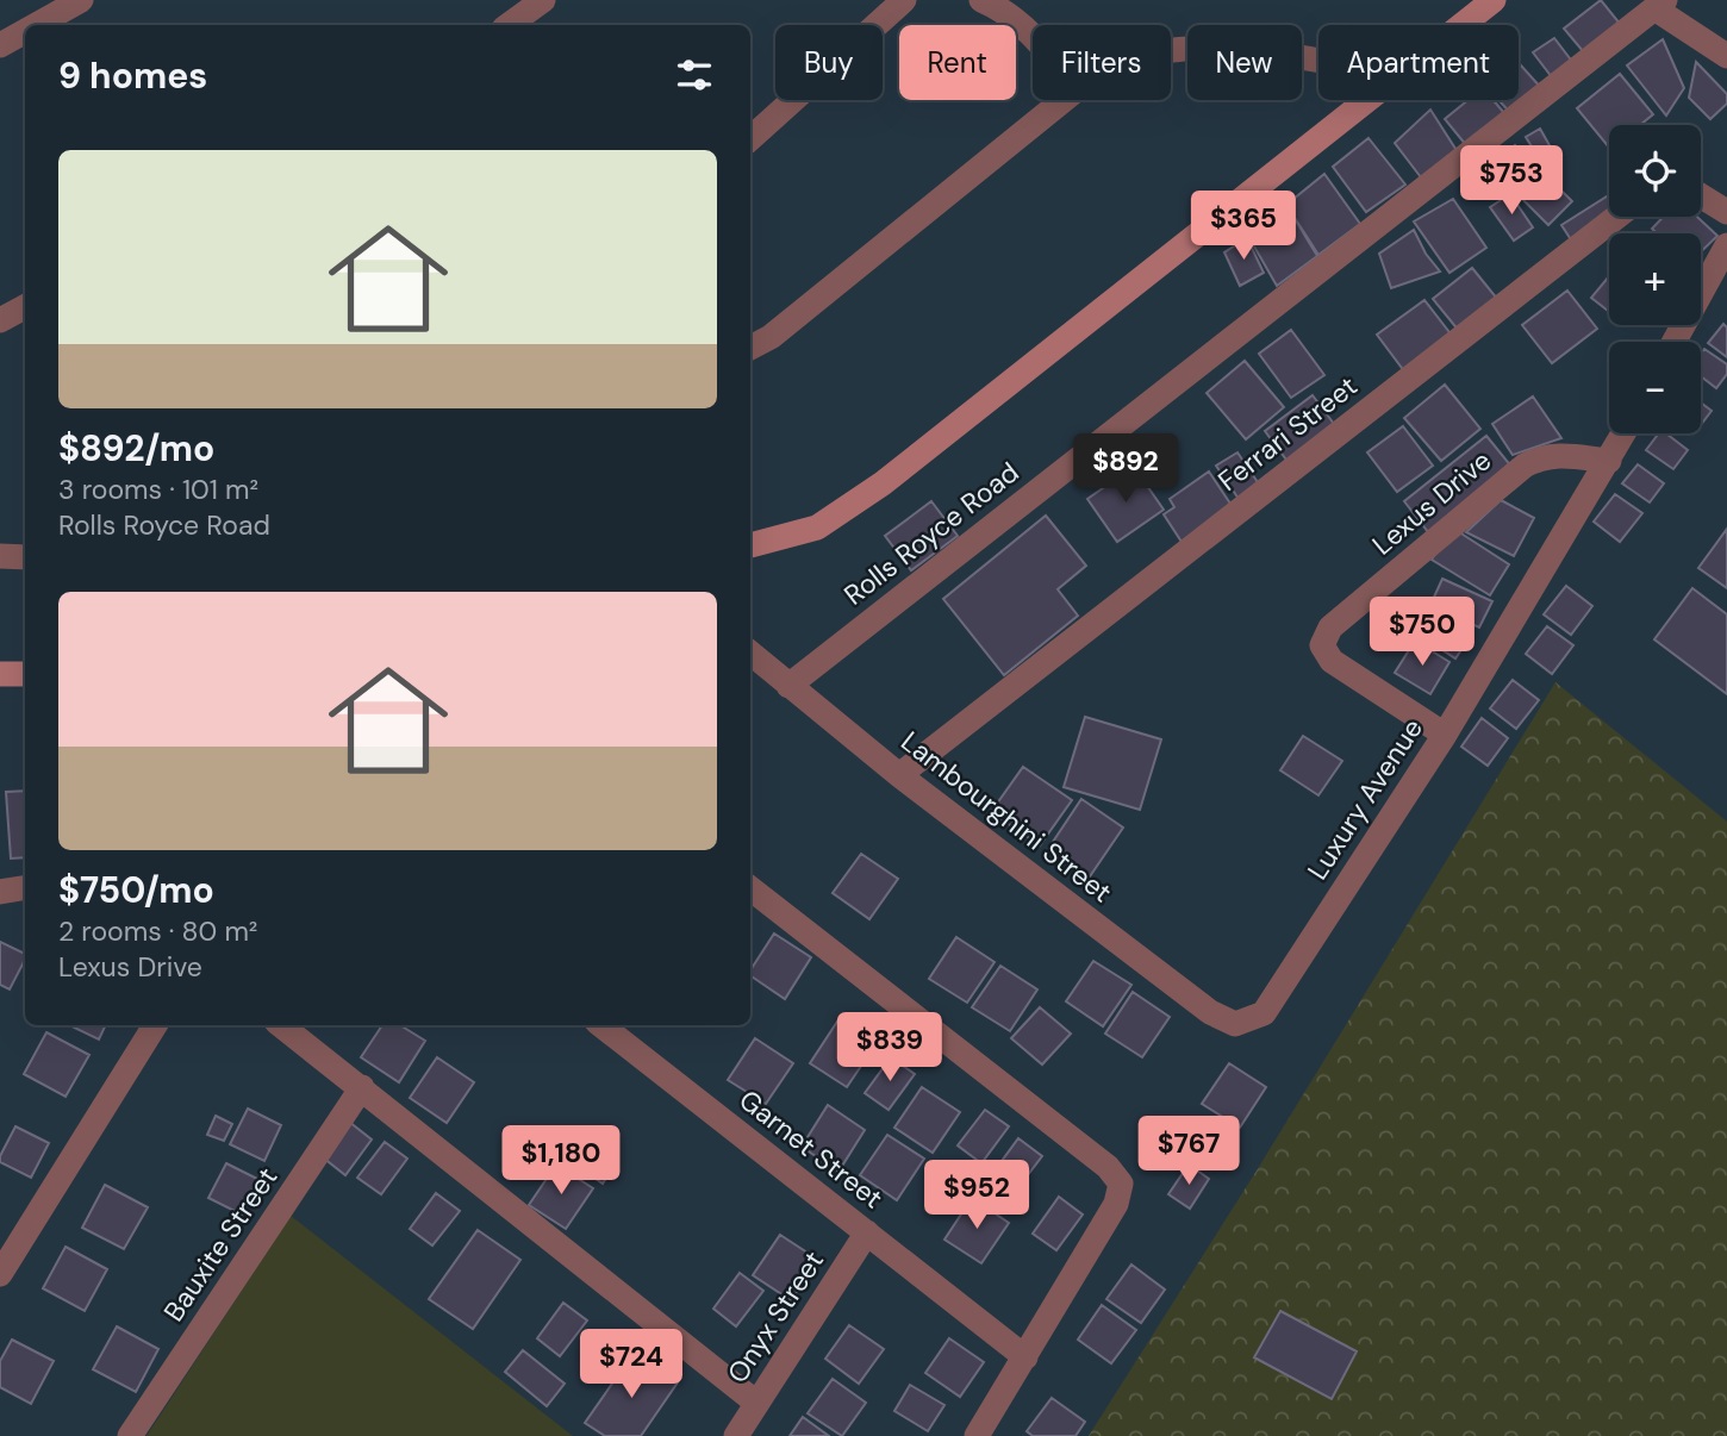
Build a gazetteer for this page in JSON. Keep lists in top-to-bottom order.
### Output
{
  "streets": {
    "street": [
      "Ferrari Street",
      "Lexus Drive",
      "Rolls Royce Road",
      "Luxury Avenue",
      "Lambourghini Street",
      "Garnet Street",
      "Bauxite Street",
      "Onyx Street"
    ]
  },
  "crossings": [
    ["Ferrari Street", "Lambourghini Street"],
    ["Lexus Drive", "Luxury Avenue"],
    ["Rolls Royce Road", "Lambourghini Street"],
    ["Luxury Avenue", "Lambourghini Street"],
    ["Garnet Street", "Onyx Street"]
  ],
  "page": {
    "chip": [
      "Buy",
      "Rent",
      "Filters",
      "New",
      "Apartment"
    ],
    "heading": "9 homes",
    "map_buttons": ["+", "−"],
    "list": [
      {
        "name": "$892/mo",
        "note": "3 rooms · 101 m² · Rolls Royce Road"
      },
      {
        "name": "$750/mo",
        "note": "2 rooms · 80 m² · Lexus Drive"
      }
    ],
    "price": [
      "$753",
      "$365",
      "$892",
      "$750",
      "$839",
      "$767",
      "$1,180",
      "$952",
      "$724"
    ]
  }
}
